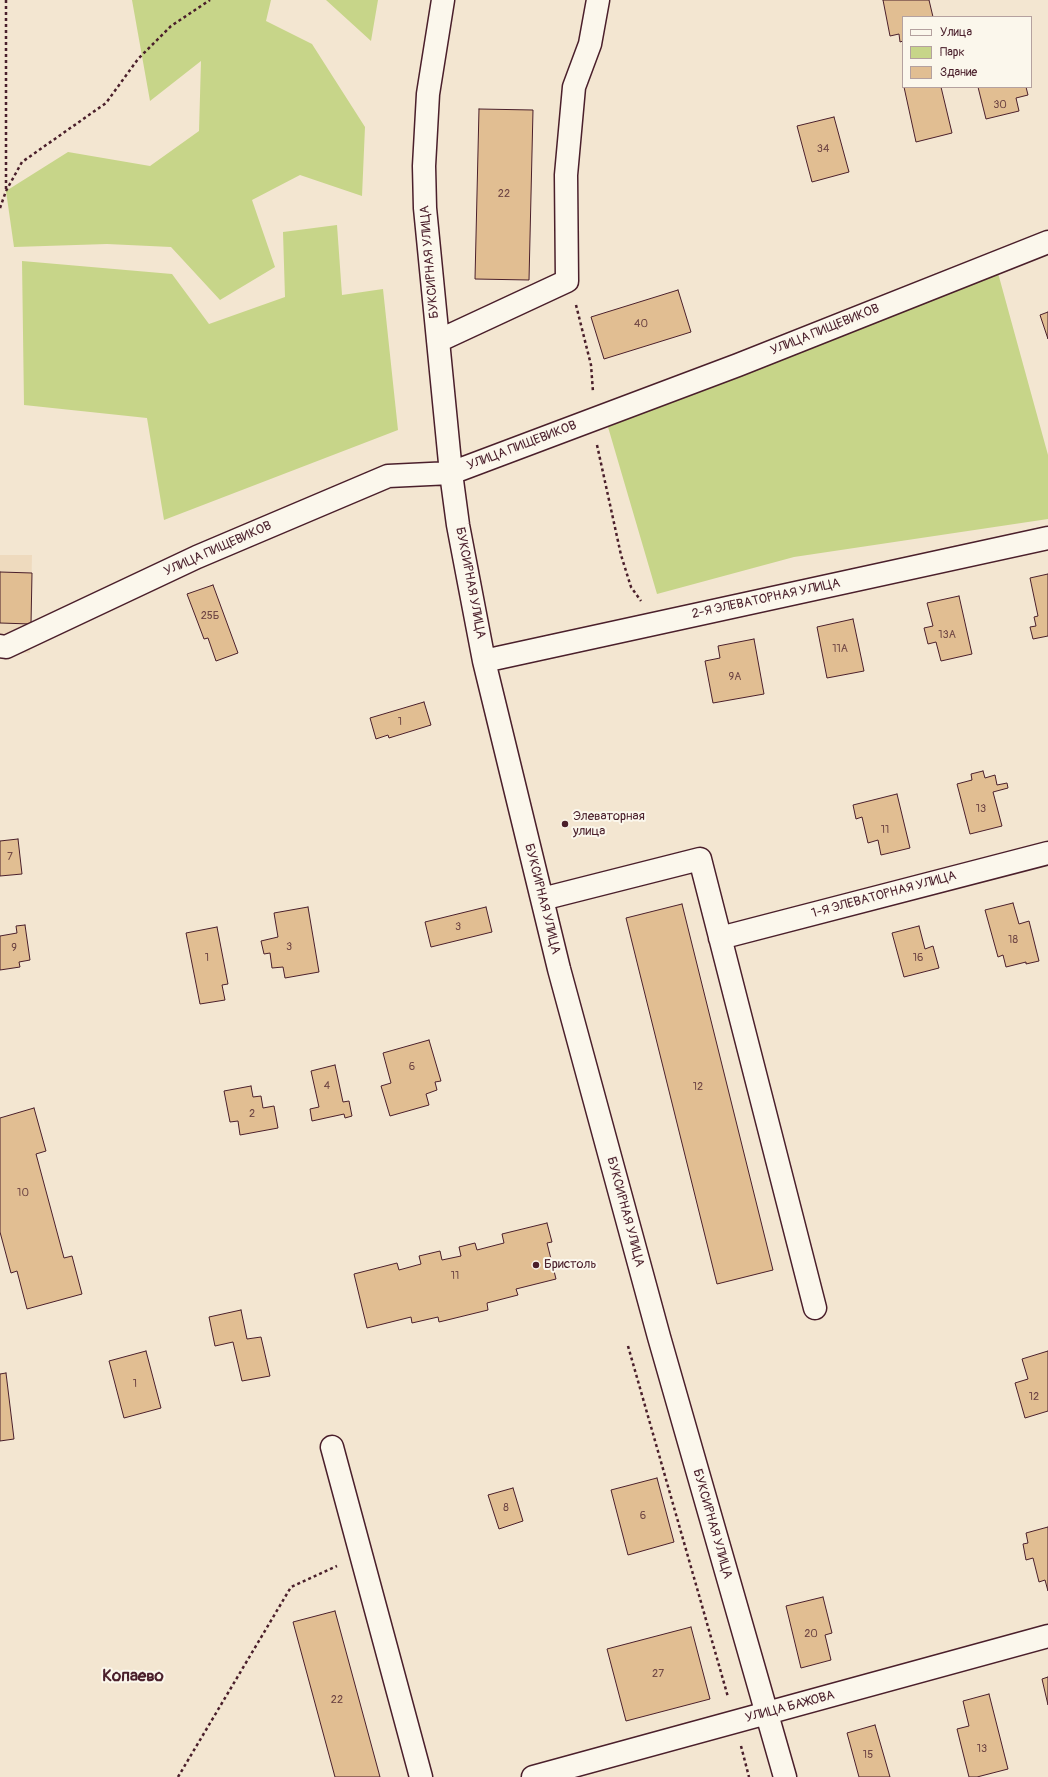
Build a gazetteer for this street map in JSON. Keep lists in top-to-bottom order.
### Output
{
  "streets": {
    "street": [
      "БУКСИРНАЯ УЛИЦА",
      "УЛИЦА ПИЩЕВИКОВ",
      "2-Я ЭЛЕВАТОРНАЯ УЛИЦА",
      "1-Я ЭЛЕВАТОРНАЯ УЛИЦА",
      "УЛИЦА БАЖОВА"
    ]
  },
  "crossings": [
    ["БУКСИРНАЯ УЛИЦА", "УЛИЦА ПИЩЕВИКОВ"],
    ["БУКСИРНАЯ УЛИЦА", "2-Я ЭЛЕВАТОРНАЯ УЛИЦА"],
    ["БУКСИРНАЯ УЛИЦА", "УЛИЦА БАЖОВА"]
  ],
  "districts": ["Копаево"],
  "places": ["Элеваторная улица", "Бристоль"],
  "house_numbers": [
    "30",
    "34",
    "22",
    "40",
    "25Б",
    "13А",
    "11А",
    "9А",
    "1",
    "13",
    "11",
    "7",
    "3",
    "18",
    "3",
    "9",
    "1",
    "16",
    "6",
    "4",
    "12",
    "2",
    "10",
    "11",
    "1",
    "12",
    "8",
    "6",
    "20",
    "27",
    "22",
    "13",
    "15"
  ],
  "legend": ["Улица", "Парк", "Здание"]
}
